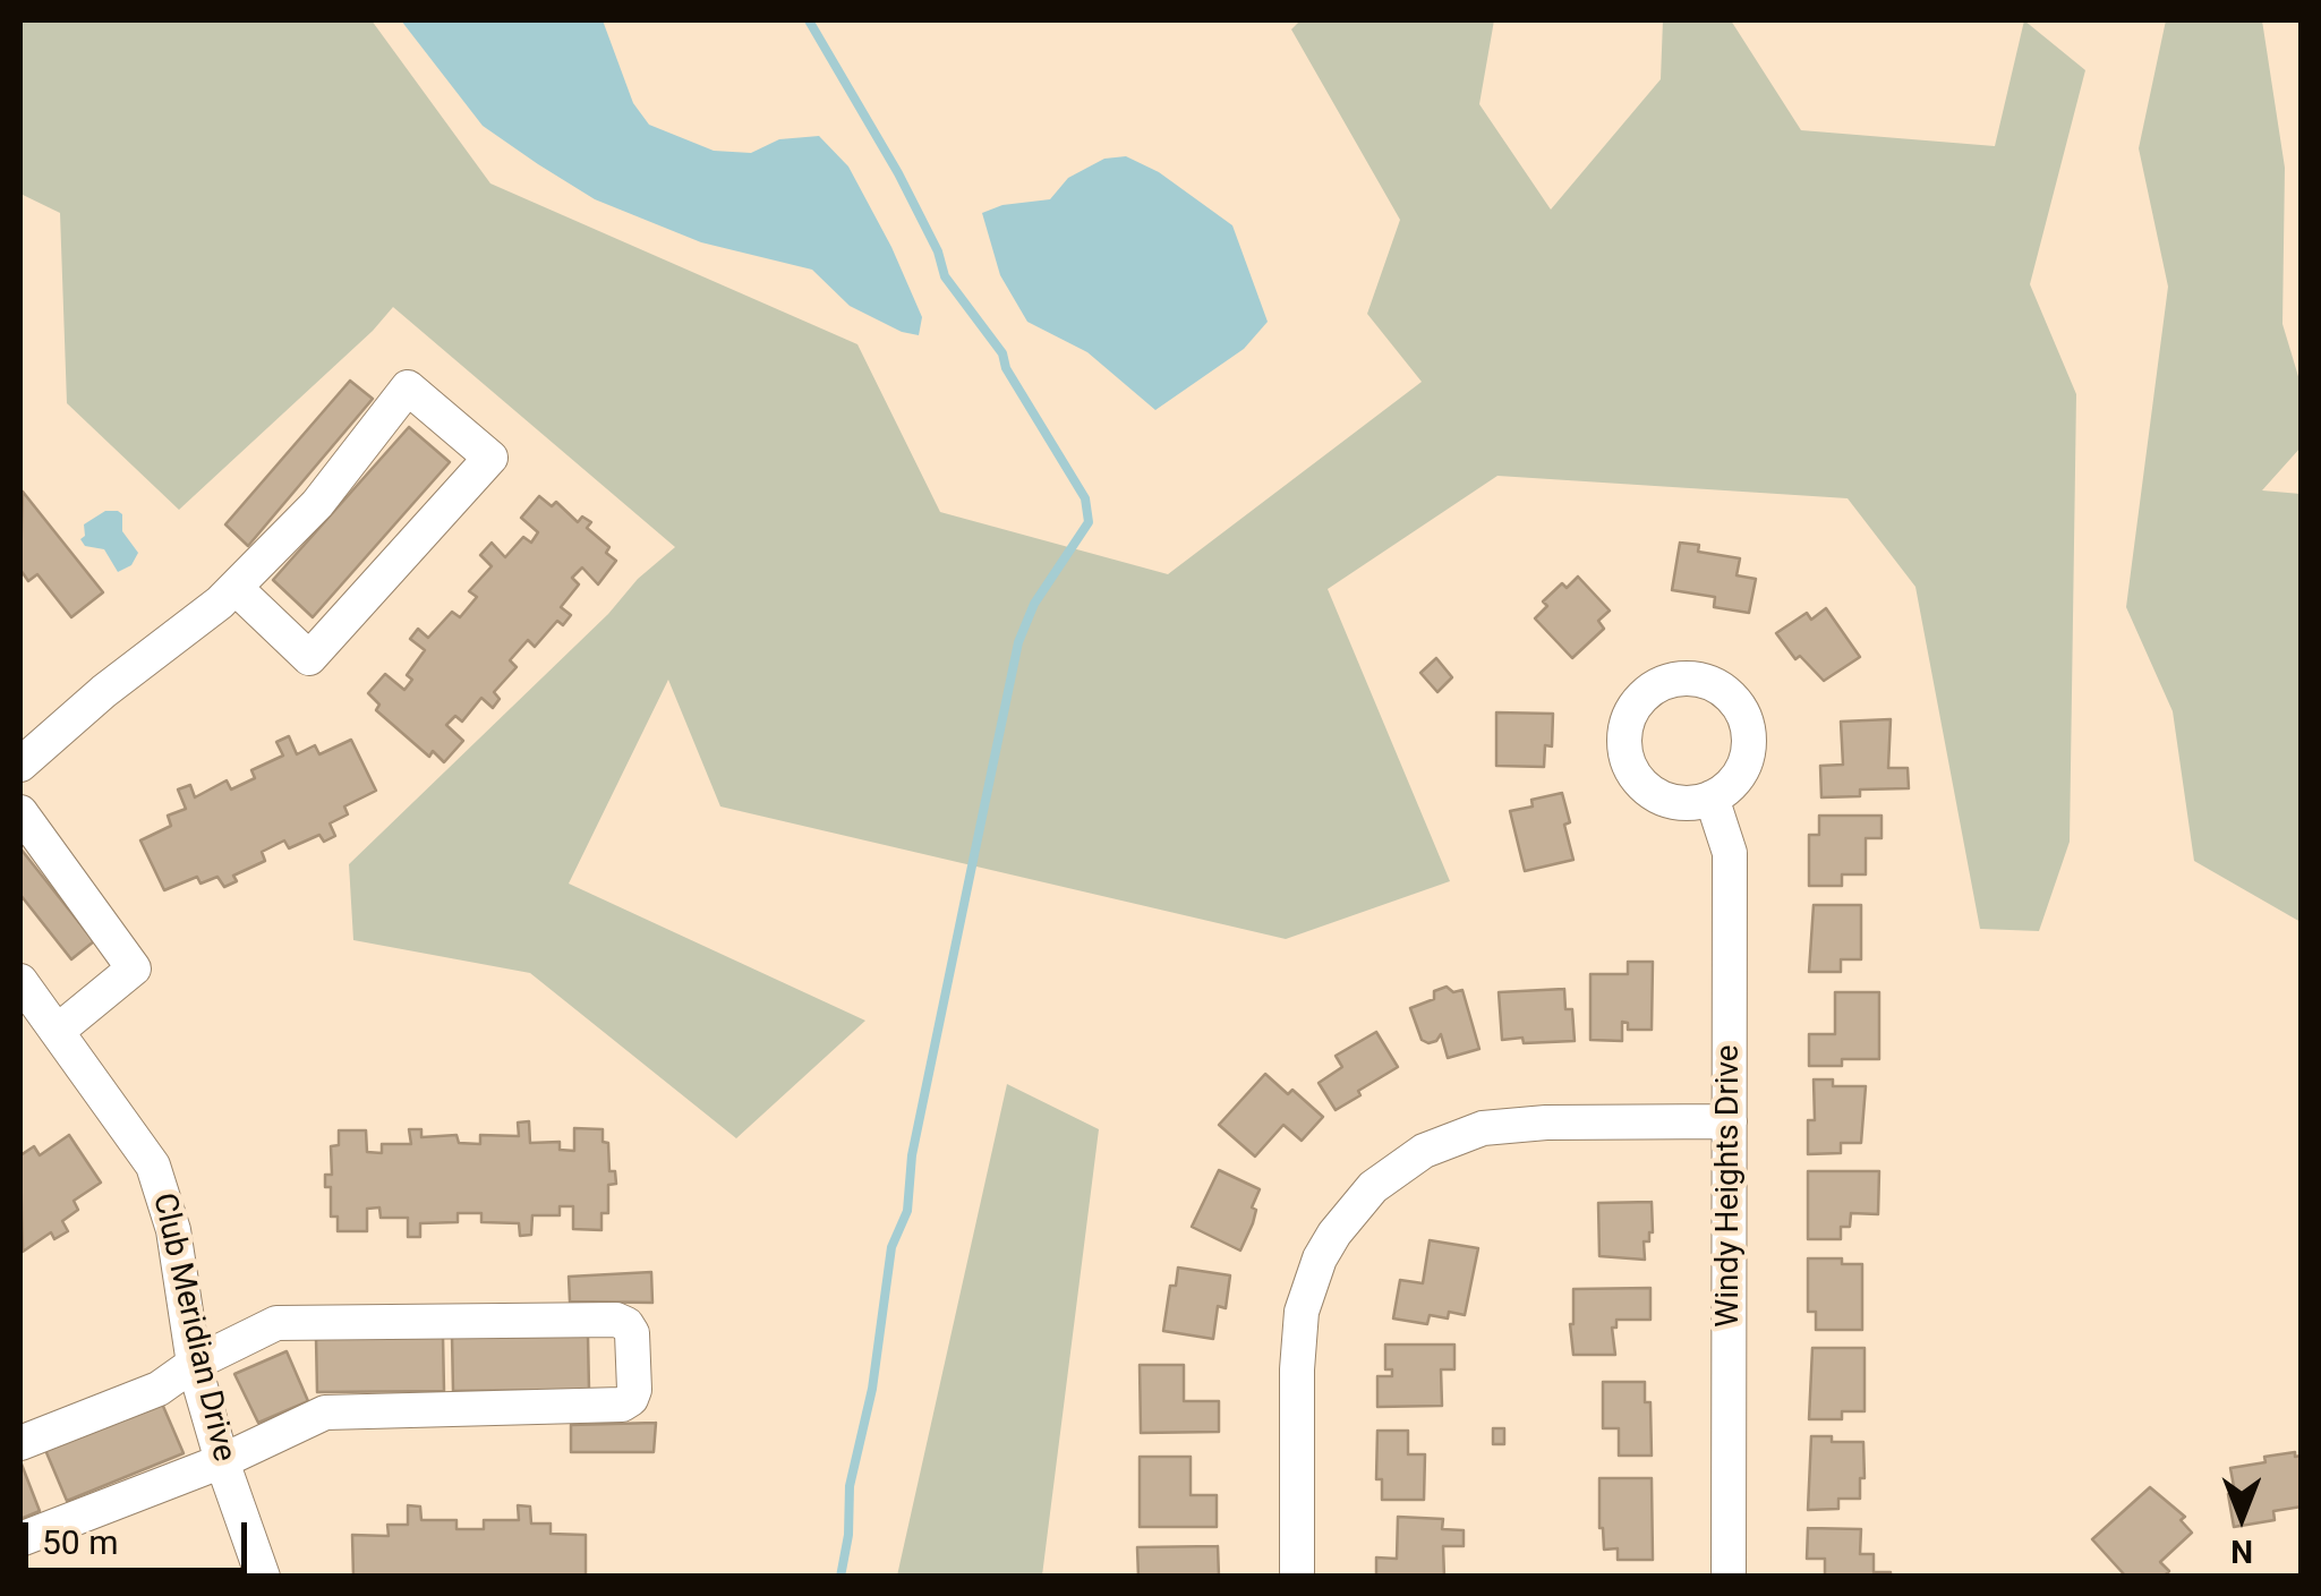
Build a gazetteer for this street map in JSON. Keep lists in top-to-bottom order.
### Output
{
  "streets": {
    "street": ["Windy Heights Drive", "Club Meridian Drive"]
  },
  "scale_bar": "50 m",
  "north": "bottom"
}
